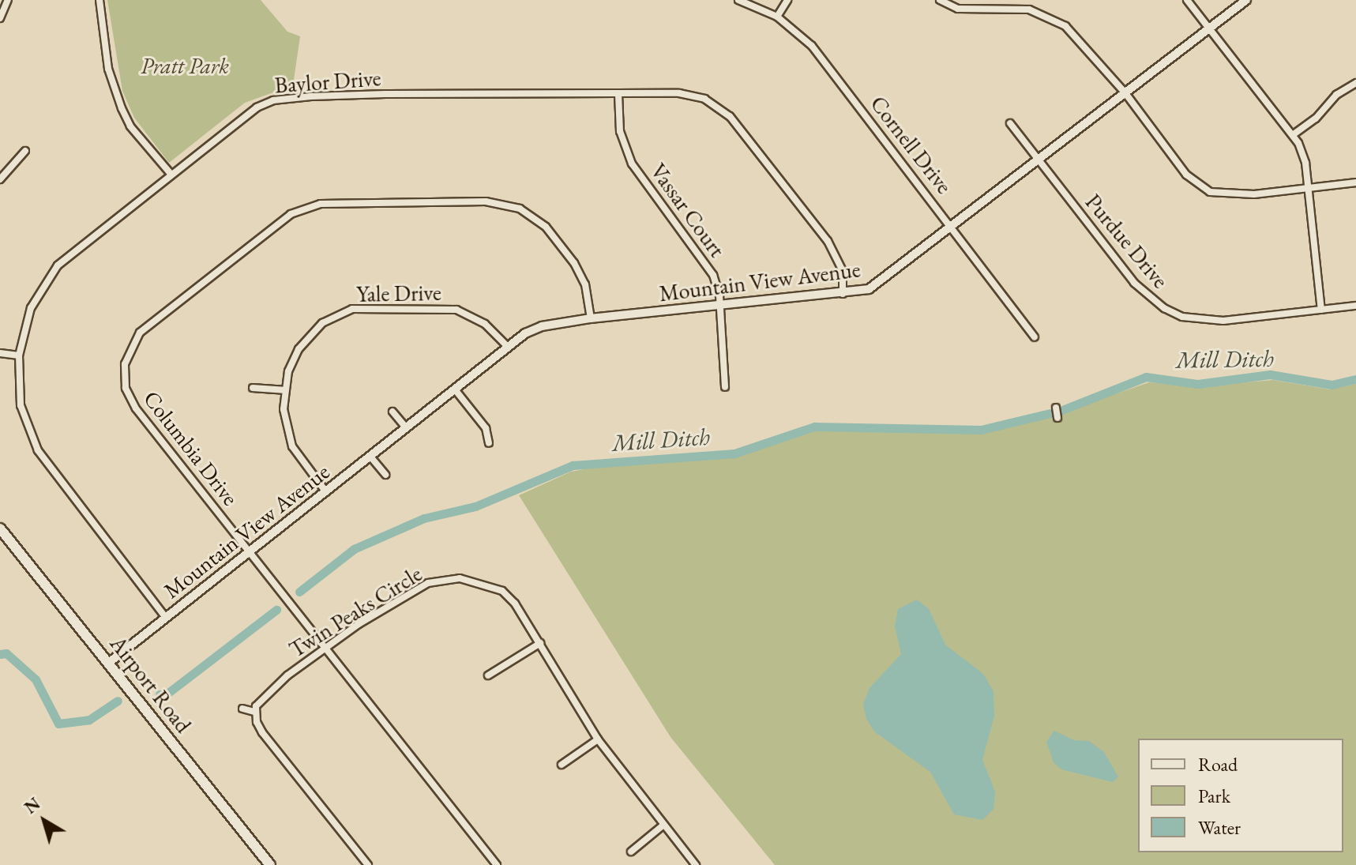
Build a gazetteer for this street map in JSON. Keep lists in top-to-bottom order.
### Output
{
  "streets": {
    "main road": ["Airport Road"],
    "street": [
      "Baylor Drive",
      "Cornell Drive",
      "Vassar Court",
      "Purdue Drive",
      "Mountain View Avenue",
      "Yale Drive",
      "Columbia Drive",
      "Twin Peaks Circle"
    ]
  },
  "crossings": [
    ["Baylor Drive", "Vassar Court"],
    ["Baylor Drive", "Mountain View Avenue"],
    ["Cornell Drive", "Mountain View Avenue"],
    ["Vassar Court", "Mountain View Avenue"],
    ["Purdue Drive", "Mountain View Avenue"],
    ["Mountain View Avenue", "Yale Drive"],
    ["Mountain View Avenue", "Columbia Drive"],
    ["Mountain View Avenue", "Airport Road"],
    ["Columbia Drive", "Twin Peaks Circle"]
  ],
  "water": ["Mill Ditch"],
  "parks": ["Pratt Park"],
  "legend": ["Road", "Park", "Water"],
  "north": "top left"
}
